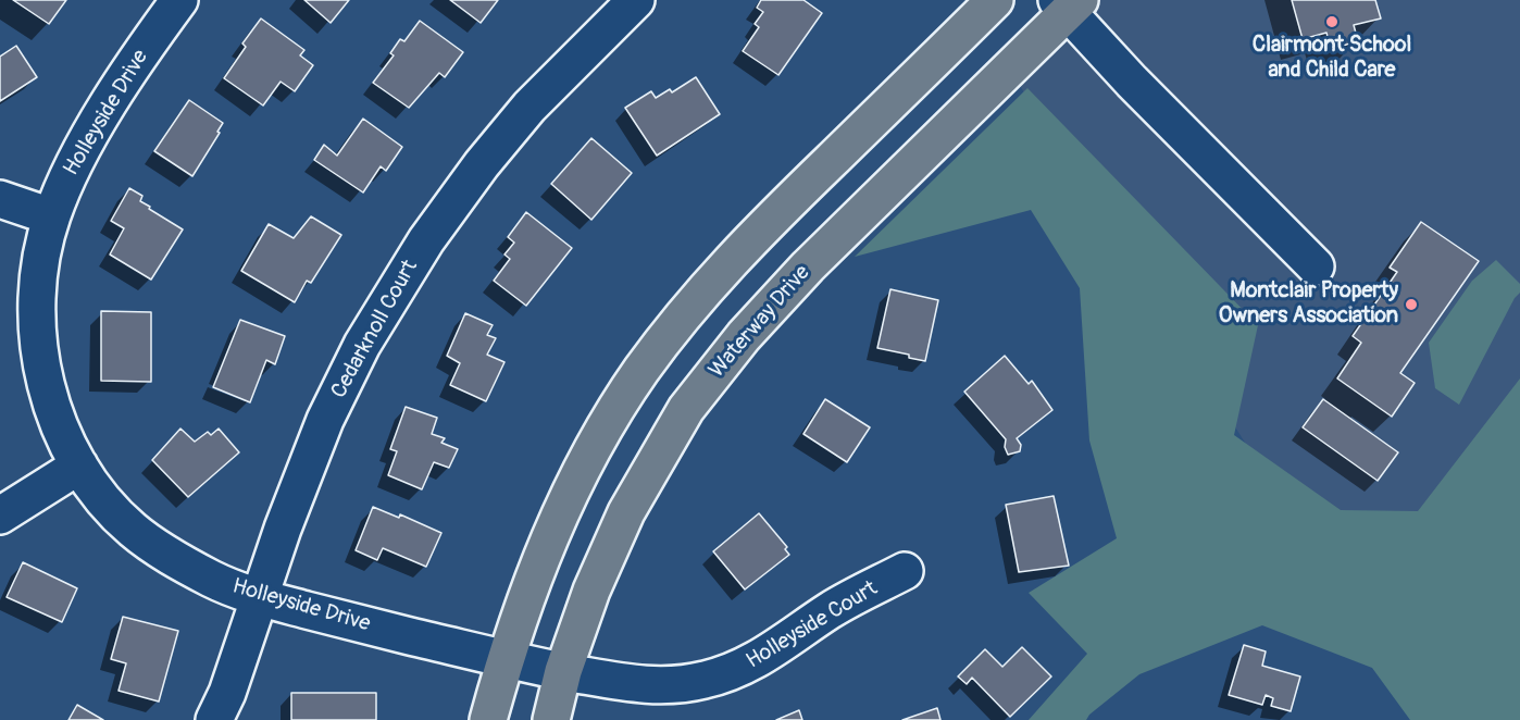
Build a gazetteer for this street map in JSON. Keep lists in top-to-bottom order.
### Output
{
  "streets": {
    "main road": ["Waterway Drive"],
    "street": ["Holleyside Drive", "Cedarknoll Court", "Holleyside Court"]
  },
  "crossings": [
    ["Holleyside Drive", "Waterway Drive"],
    ["Holleyside Drive", "Cedarknoll Court"],
    ["Holleyside Drive", "Holleyside Court"],
    ["Waterway Drive", "Holleyside Court"]
  ],
  "places": ["Clairmont School and Child Care", "Montclair Property Owners Association"]
}
